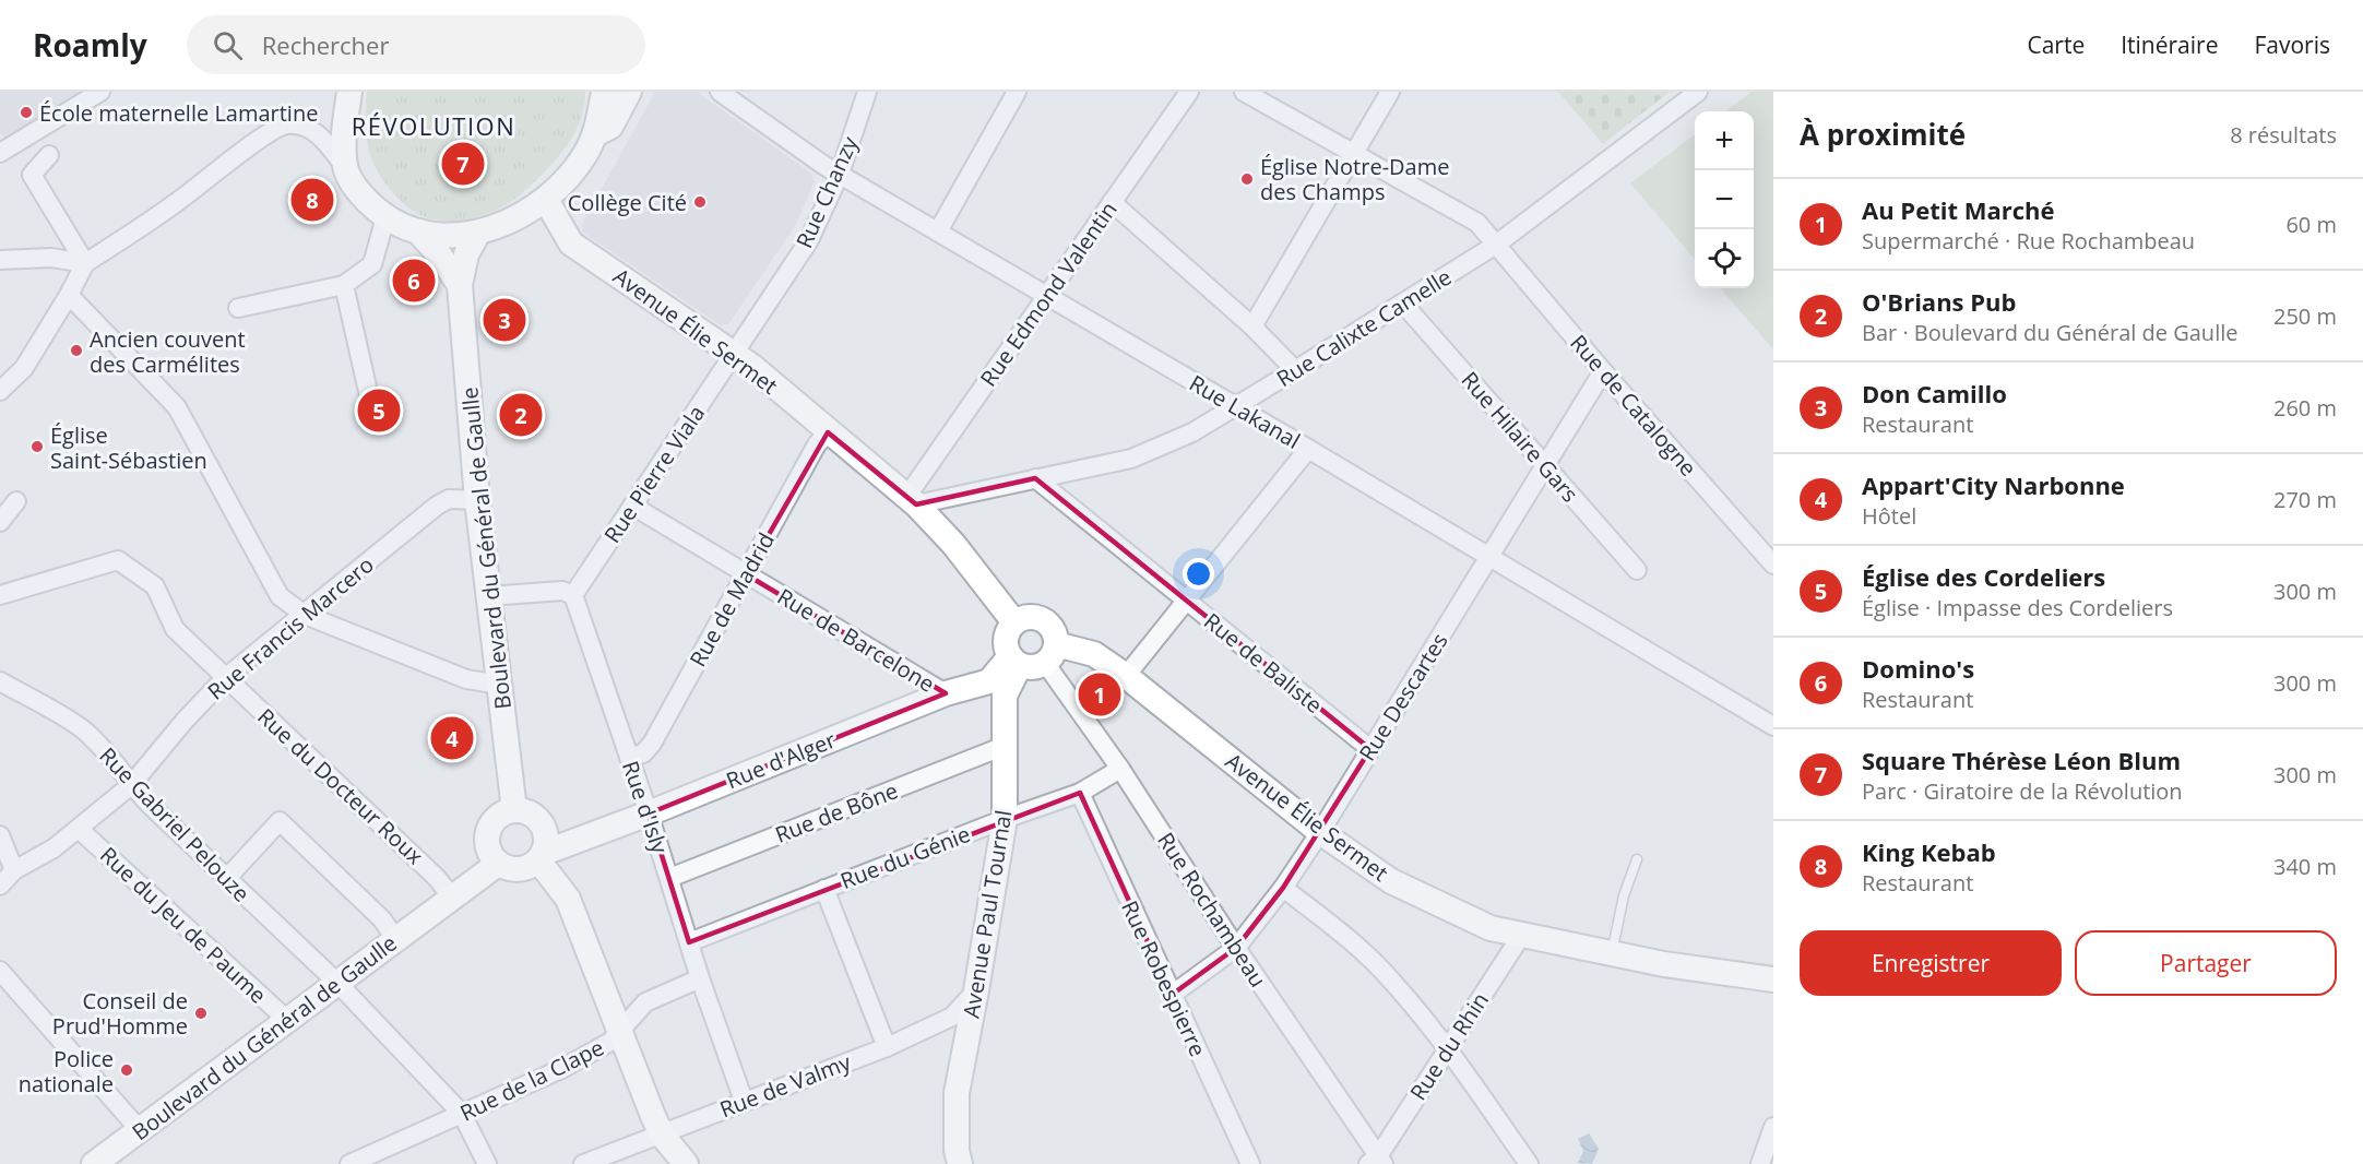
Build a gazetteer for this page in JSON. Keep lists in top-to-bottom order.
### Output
{
  "streets": {
    "main road": [
      "Avenue Élie Sermet",
      "Boulevard du Général de Gaulle",
      "Rue d'Alger",
      "Avenue Paul Tournal"
    ],
    "street": [
      "Rue Chanzy",
      "Rue Edmond Valentin",
      "Rue Calixte Camelle",
      "Rue de Catalogne",
      "Rue Lakanal",
      "Rue Hilaire Gars",
      "Rue Pierre Viala",
      "Rue de Madrid",
      "Rue Francis Marcero",
      "Rue de Barcelone",
      "Rue de Baliste",
      "Rue Descartes",
      "Rue du Docteur Roux",
      "Rue d'Isly",
      "Rue de Bône",
      "Rue Gabriel Pelouze",
      "Rue du Génie",
      "Rue Rochambeau",
      "Rue du Jeu de Paume",
      "Rue Robespierre",
      "Rue du Rhin",
      "Rue de la Clape",
      "Rue de Valmy"
    ]
  },
  "crossings": [
    ["Rue Chanzy", "Avenue Élie Sermet"],
    ["Rue Chanzy", "Rue Lakanal"],
    ["Rue Chanzy", "Rue Pierre Viala"],
    ["Rue Edmond Valentin", "Rue Calixte Camelle"],
    ["Rue Edmond Valentin", "Avenue Élie Sermet"],
    ["Rue Edmond Valentin", "Rue Lakanal"],
    ["Rue Calixte Camelle", "Avenue Élie Sermet"],
    ["Rue Calixte Camelle", "Rue de Catalogne"],
    ["Rue Calixte Camelle", "Rue Lakanal"],
    ["Rue Calixte Camelle", "Rue Hilaire Gars"],
    ["Rue Calixte Camelle", "Rue de Baliste"],
    ["Avenue Élie Sermet", "Rue Pierre Viala"],
    ["Avenue Élie Sermet", "Rue de Madrid"],
    ["Avenue Élie Sermet", "Rue Descartes"],
    ["Avenue Élie Sermet", "Rue d'Alger"],
    ["Avenue Élie Sermet", "Rue Rochambeau"],
    ["Avenue Élie Sermet", "Avenue Paul Tournal"],
    ["Avenue Élie Sermet", "Rue du Rhin"],
    ["Rue de Catalogne", "Rue Descartes"],
    ["Rue Lakanal", "Rue Descartes"],
    ["Rue Hilaire Gars", "Rue Descartes"],
    ["Rue Pierre Viala", "Rue de Barcelone"],
    ["Rue Pierre Viala", "Rue d'Isly"],
    ["Boulevard du Général de Gaulle", "Rue Francis Marcero"],
    ["Boulevard du Général de Gaulle", "Rue d'Alger"],
    ["Boulevard du Général de Gaulle", "Rue du Docteur Roux"],
    ["Boulevard du Général de Gaulle", "Rue Gabriel Pelouze"],
    ["Boulevard du Général de Gaulle", "Rue du Jeu de Paume"],
    ["Rue de Madrid", "Rue de Barcelone"],
    ["Rue de Madrid", "Rue d'Isly"],
    ["Rue Francis Marcero", "Rue du Docteur Roux"],
    ["Rue Francis Marcero", "Rue Gabriel Pelouze"],
    ["Rue Francis Marcero", "Rue du Jeu de Paume"],
    ["Rue de Barcelone", "Rue d'Alger"],
    ["Rue de Baliste", "Rue Descartes"],
    ["Rue Descartes", "Rue Rochambeau"],
    ["Rue Descartes", "Rue Robespierre"],
    ["Rue d'Alger", "Rue d'Isly"],
    ["Rue d'Alger", "Rue Rochambeau"],
    ["Rue d'Alger", "Avenue Paul Tournal"],
    ["Rue d'Isly", "Rue de Bône"],
    ["Rue d'Isly", "Rue du Génie"],
    ["Rue d'Isly", "Rue de la Clape"],
    ["Rue d'Isly", "Rue de Valmy"],
    ["Rue de Bône", "Avenue Paul Tournal"],
    ["Rue Gabriel Pelouze", "Rue de la Clape"],
    ["Rue du Génie", "Rue Rochambeau"],
    ["Rue du Génie", "Avenue Paul Tournal"],
    ["Rue du Génie", "Rue Robespierre"],
    ["Rue Rochambeau", "Avenue Paul Tournal"],
    ["Rue Rochambeau", "Rue du Rhin"],
    ["Avenue Paul Tournal", "Rue de Valmy"]
  ],
  "districts": ["RÉVOLUTION"],
  "places": [
    "École maternelle Lamartine",
    "Église Notre-Dame des Champs",
    "Collège Cité",
    "Ancien couvent des Carmélites",
    "Église Saint-Sébastien",
    "Conseil de Prud'Homme",
    "Police nationale"
  ],
  "page": {
    "header": "Roamly",
    "search": "Rechercher",
    "nav": ["Carte", "Itinéraire", "Favoris"],
    "heading": ["À proximité", "8 résultats"],
    "map_buttons": ["+", "−"],
    "pins": [
      "7",
      "8",
      "6",
      "3",
      "5",
      "2",
      "1",
      "4"
    ],
    "list": [
      {
        "mark": "1",
        "name": "Au Petit Marché",
        "note": "Supermarché · Rue Rochambeau",
        "value": "60 m"
      },
      {
        "mark": "2",
        "name": "O'Brians Pub",
        "note": "Bar · Boulevard du Général de Gaulle",
        "value": "250 m"
      },
      {
        "mark": "3",
        "name": "Don Camillo",
        "note": "Restaurant",
        "value": "260 m"
      },
      {
        "mark": "4",
        "name": "Appart'City Narbonne",
        "note": "Hôtel",
        "value": "270 m"
      },
      {
        "mark": "5",
        "name": "Église des Cordeliers",
        "note": "Église · Impasse des Cordeliers",
        "value": "300 m"
      },
      {
        "mark": "6",
        "name": "Domino's",
        "note": "Restaurant",
        "value": "300 m"
      },
      {
        "mark": "7",
        "name": "Square Thérèse Léon Blum",
        "note": "Parc · Giratoire de la Révolution",
        "value": "300 m"
      },
      {
        "mark": "8",
        "name": "King Kebab",
        "note": "Restaurant",
        "value": "340 m"
      }
    ],
    "buttons": ["Enregistrer", "Partager"]
  }
}
